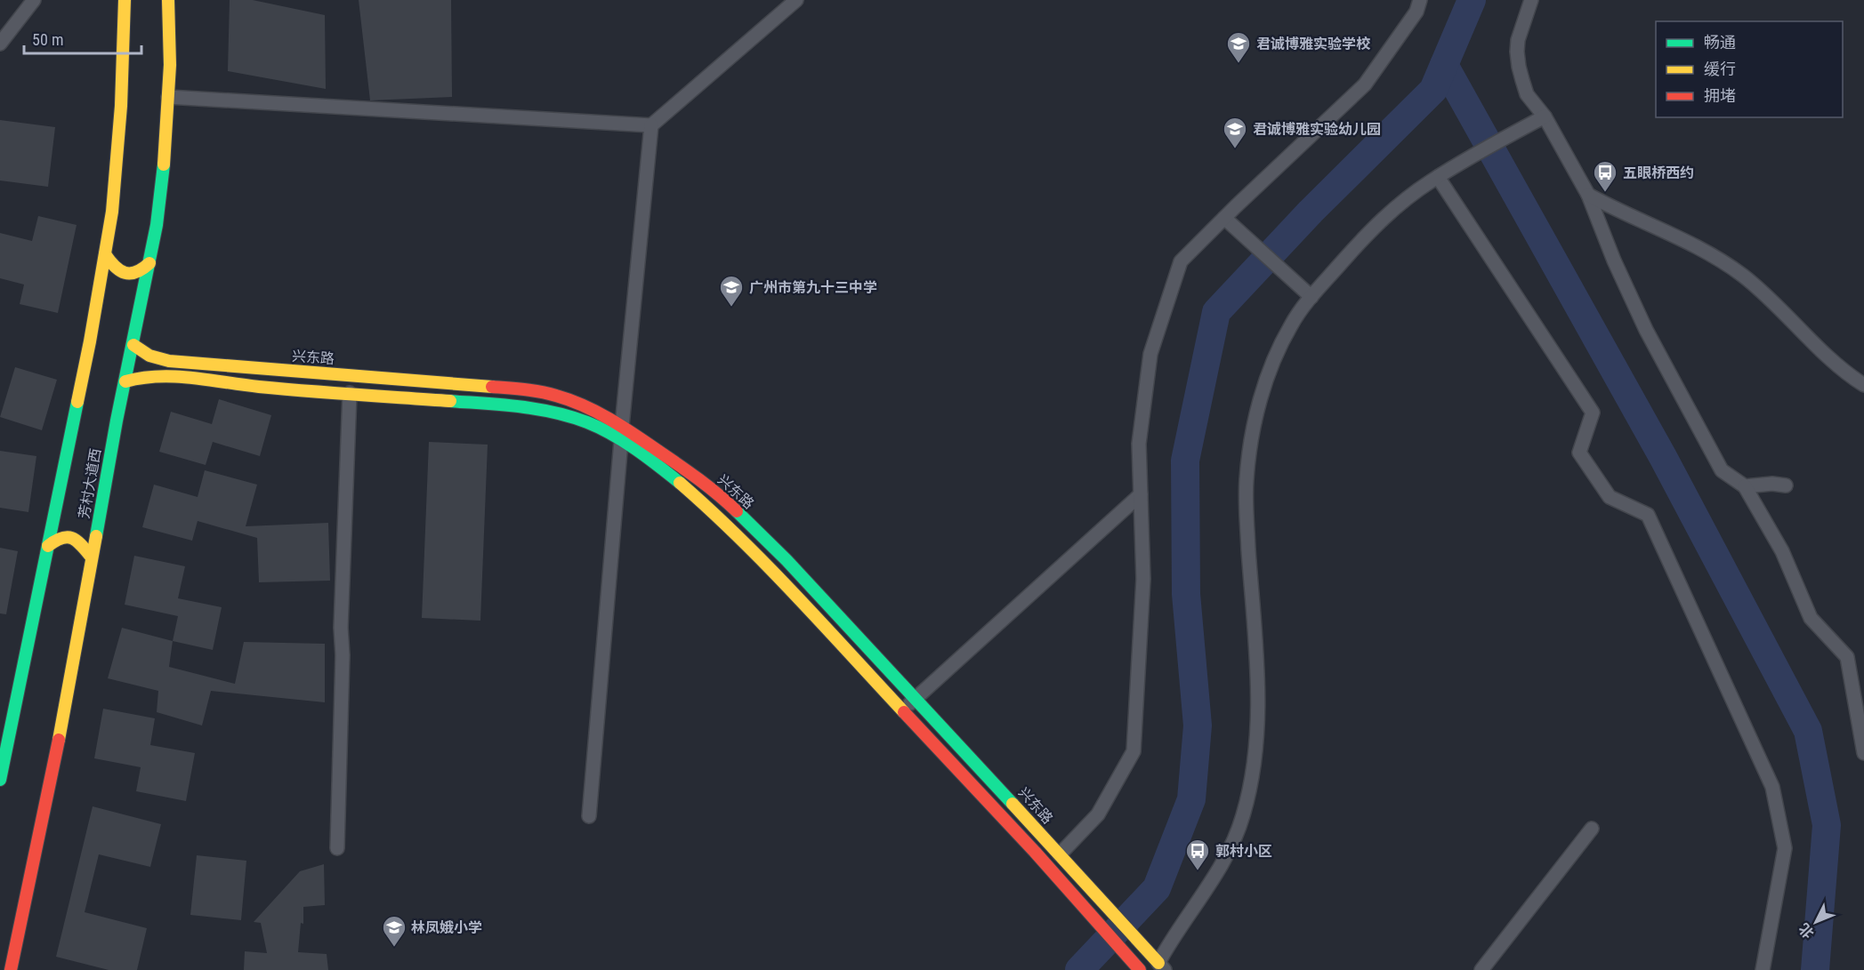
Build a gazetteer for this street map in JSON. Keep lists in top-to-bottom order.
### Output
{
  "streets": {
    "main road": ["兴东路", "芳村大道西"]
  },
  "crossings": [
    ["兴东路", "芳村大道西"]
  ],
  "places": {
    "school or university": [
      "君诚博雅实验学校",
      "君诚博雅实验幼儿园",
      "广州市第九十三中学",
      "林凤娥小学"
    ],
    "bus stop": ["五眼桥西约", "郭村小区"]
  },
  "legend": ["畅通", "缓行", "拥堵"],
  "scale_bar": "50 m",
  "north": "bottom left"
}
